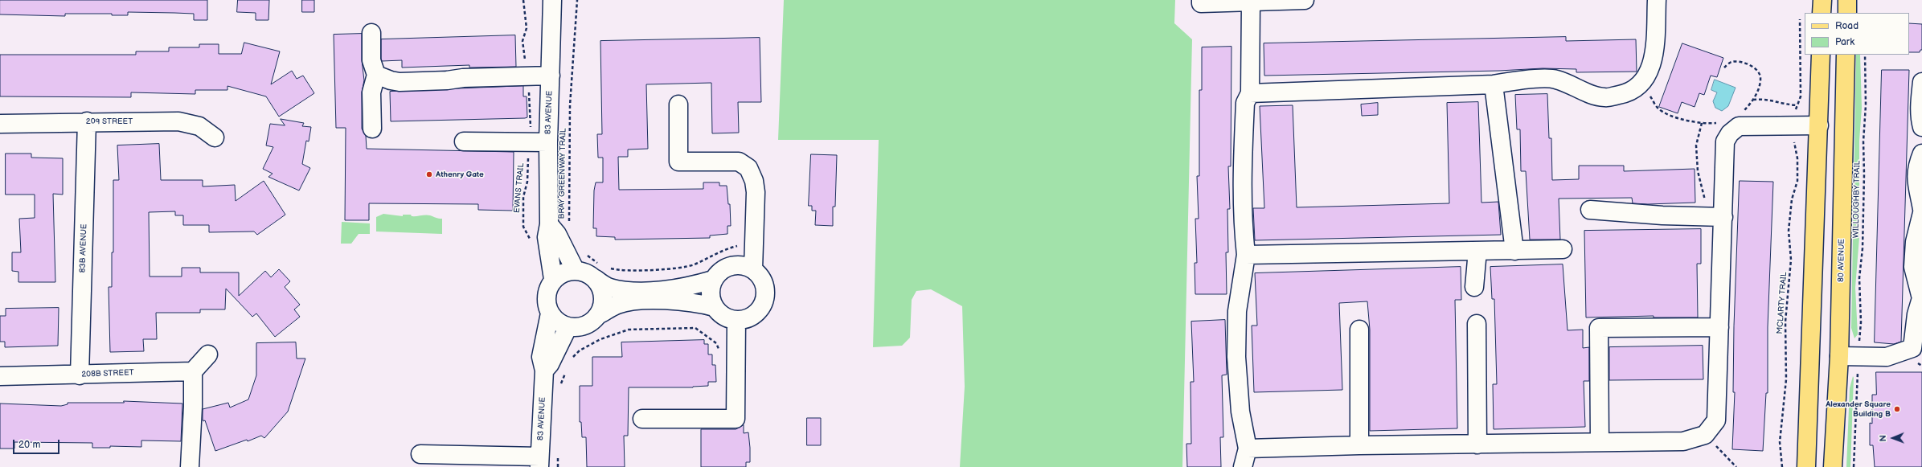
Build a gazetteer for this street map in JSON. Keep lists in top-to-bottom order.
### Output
{
  "streets": {
    "main road": ["80 AVENUE"],
    "street": [
      "83 AVENUE",
      "209 STREET",
      "83B AVENUE",
      "208B STREET"
    ],
    "path": [
      "BRAY GREENWAY TRAIL",
      "EVANS TRAIL",
      "WILLOUGHBY TRAIL",
      "MCLARTY TRAIL"
    ]
  },
  "crossings": [
    ["209 STREET", "83B AVENUE"],
    ["83B AVENUE", "208B STREET"]
  ],
  "places": ["Athenry Gate", "Alexander Square Building B"],
  "legend": ["Road", "Park"],
  "scale_bar": "20 m",
  "north": "left"
}
